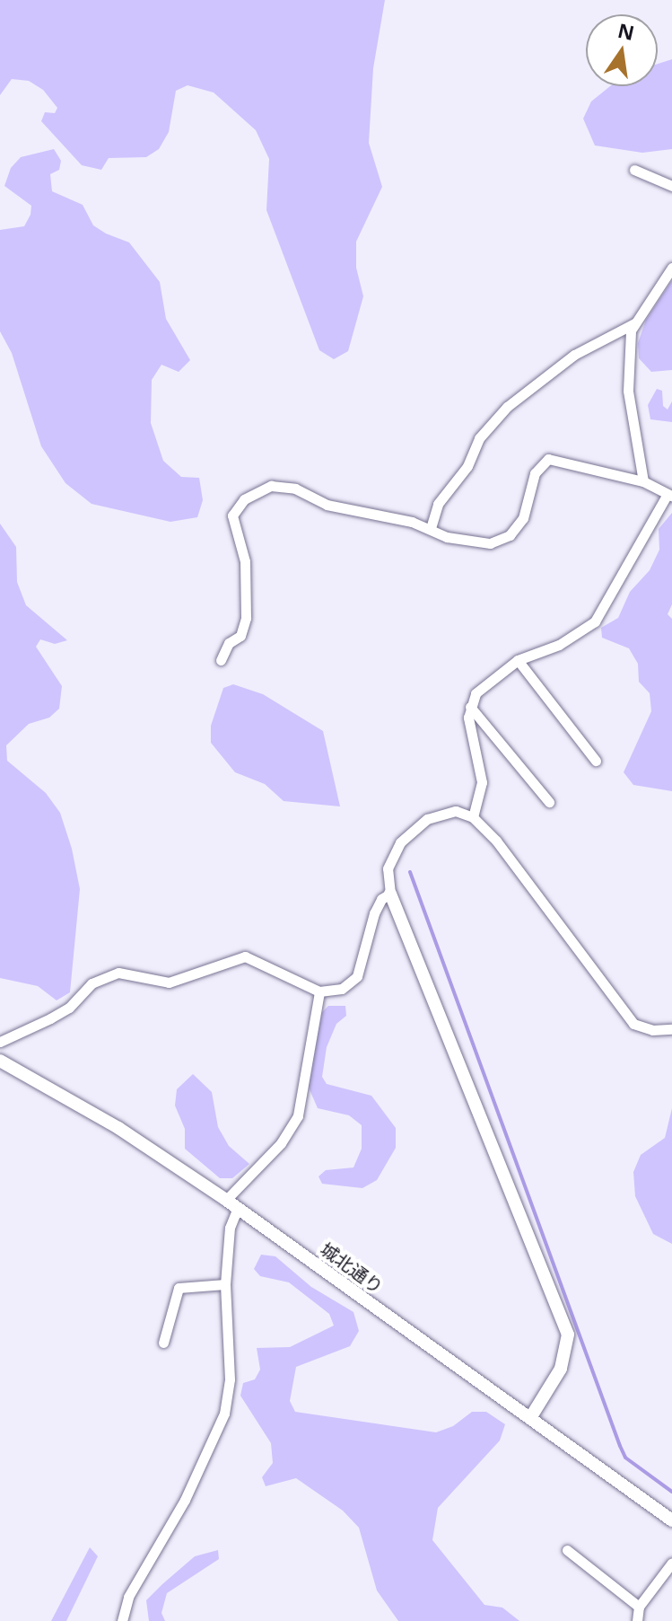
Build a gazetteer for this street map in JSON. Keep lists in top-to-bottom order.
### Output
{
  "streets": {
    "street": ["城北通り"]
  },
  "north": "top"
}
